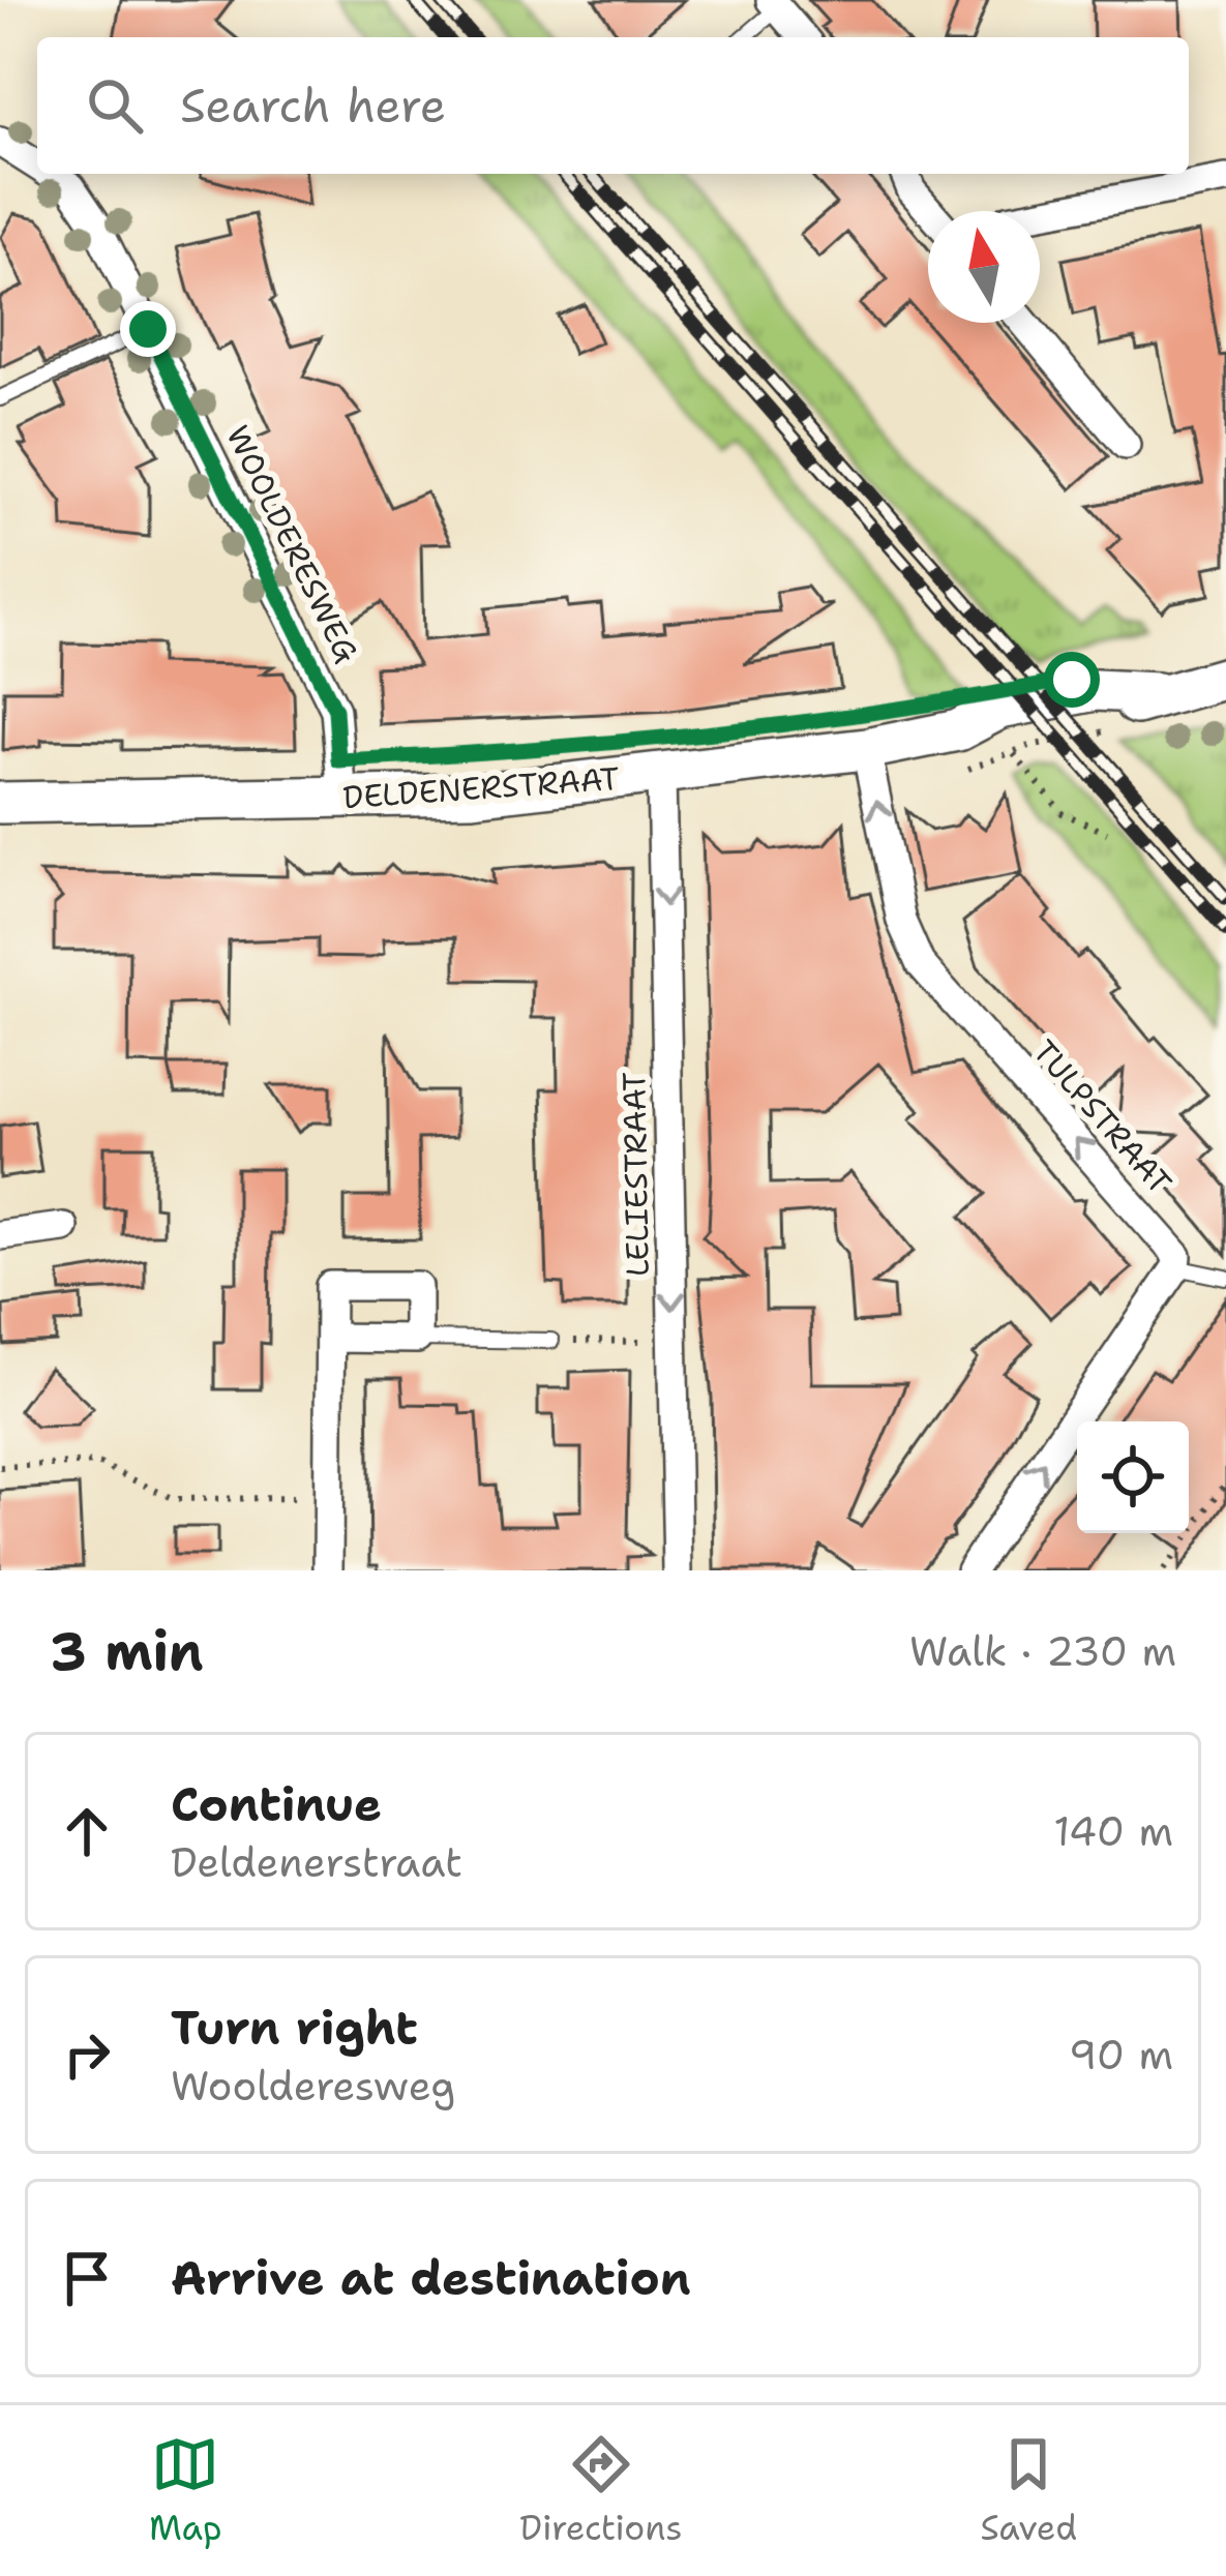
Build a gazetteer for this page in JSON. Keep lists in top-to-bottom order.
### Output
{
  "streets": {
    "main road": ["DELDENERSTRAAT"],
    "street": ["WOOLDERESWEG", "TULPSTRAAT", "LELIESTRAAT"]
  },
  "crossings": [
    ["WOOLDERESWEG", "DELDENERSTRAAT"],
    ["DELDENERSTRAAT", "TULPSTRAAT"],
    ["DELDENERSTRAAT", "LELIESTRAAT"]
  ],
  "one_way": ["TULPSTRAAT", "LELIESTRAAT"],
  "north": "top",
  "page": {
    "search": "Search here",
    "heading": ["3 min", "Walk · 230 m"],
    "list": [
      ["Continue", "Deldenerstraat", "140 m"],
      ["Turn right", "Woolderesweg", "90 m"],
      "Arrive at destination"
    ],
    "nav": ["Map", "Directions", "Saved"]
  }
}
